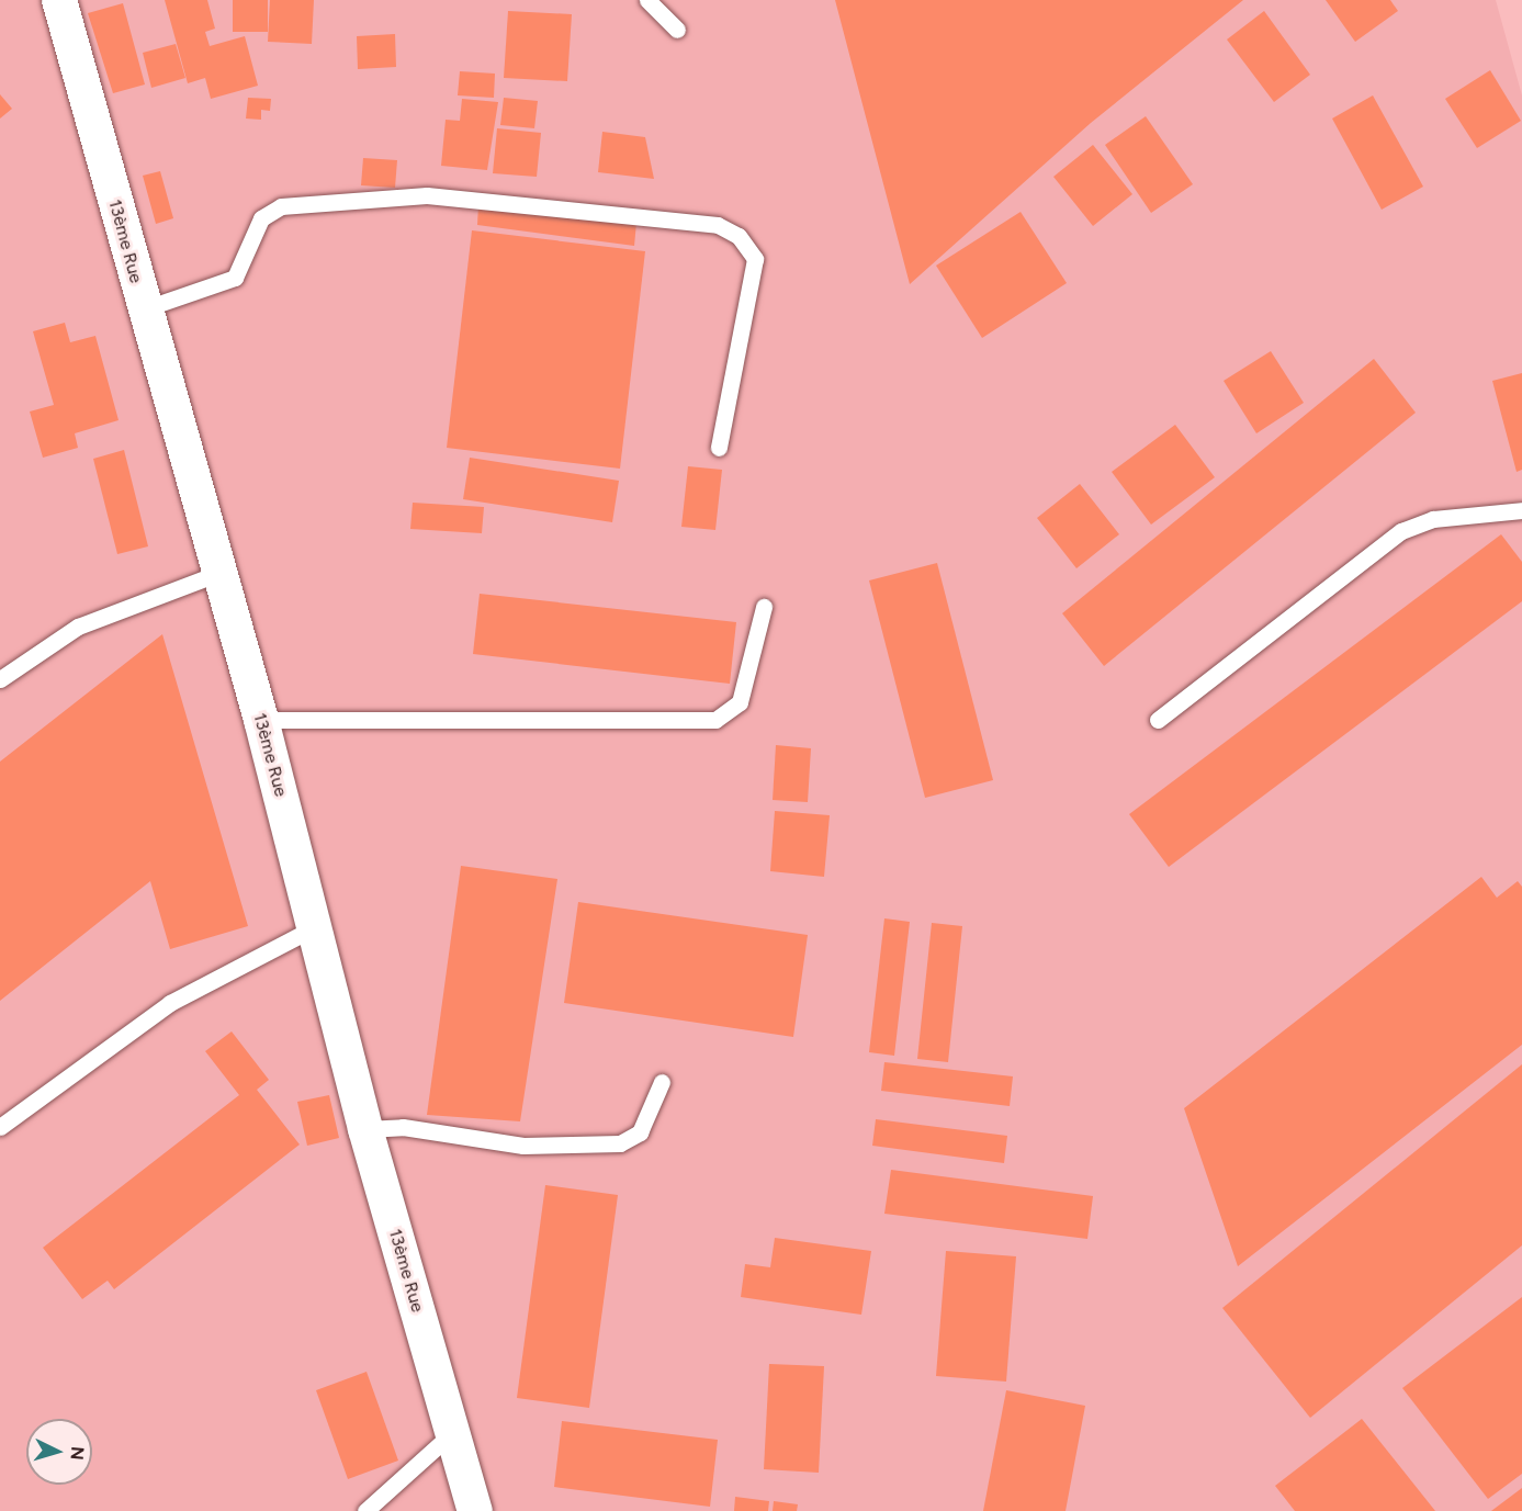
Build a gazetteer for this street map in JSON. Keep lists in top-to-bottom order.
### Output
{
  "streets": {
    "street": ["13ème Rue"]
  },
  "north": "right"
}
